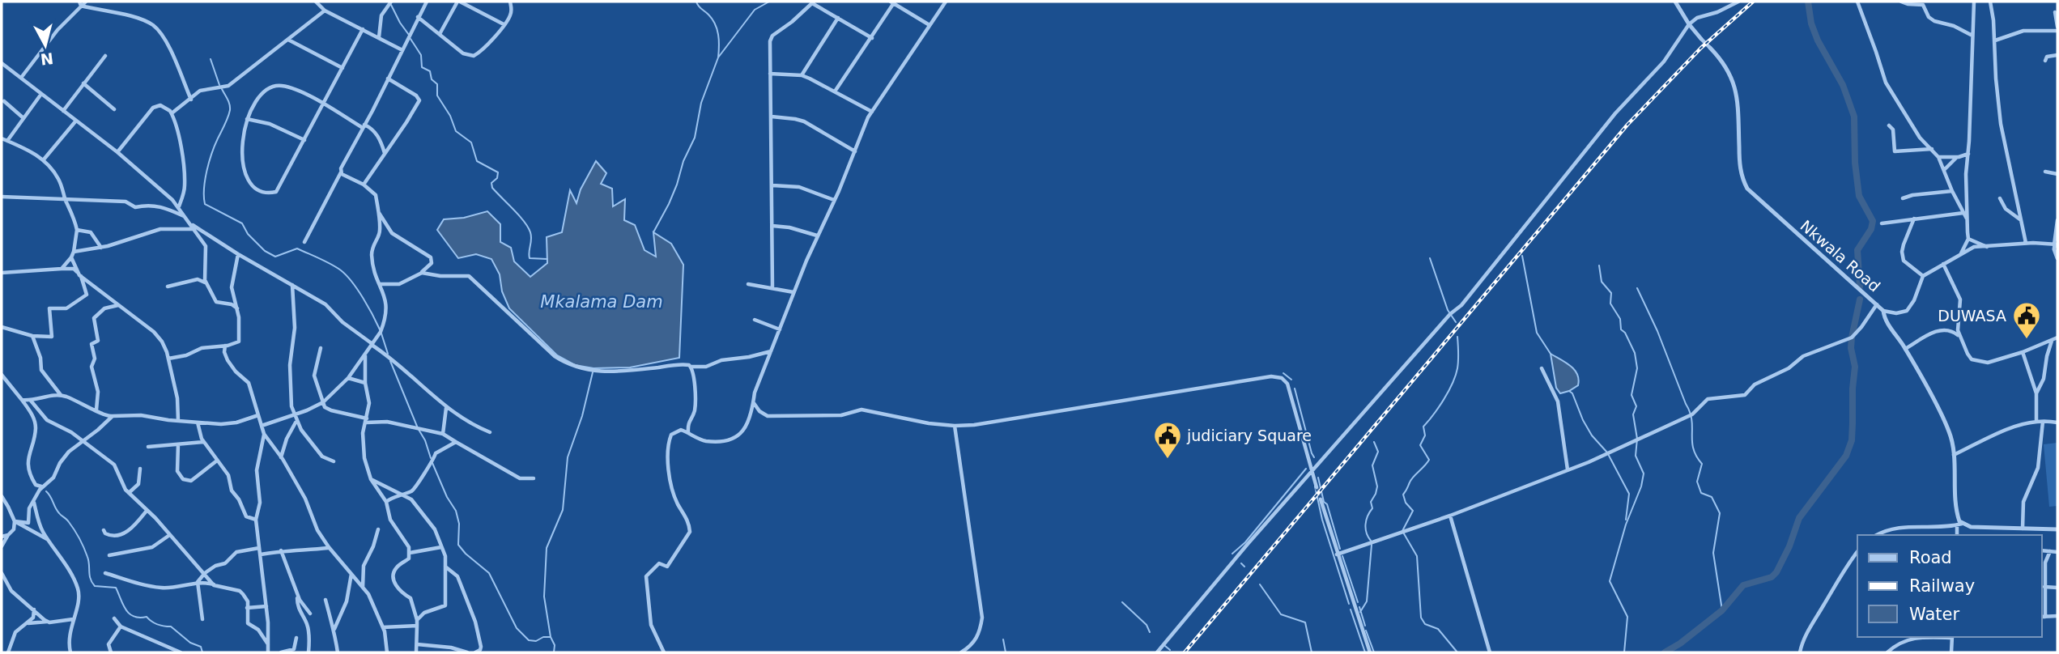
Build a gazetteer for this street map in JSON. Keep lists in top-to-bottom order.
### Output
{
  "streets": {
    "street": ["Nkwala Road"]
  },
  "water": ["Mkalama Dam"],
  "places": {
    "public building": ["DUWASA", "judiciary Square"]
  },
  "legend": ["Road", "Railway", "Water"],
  "north": "bottom"
}
